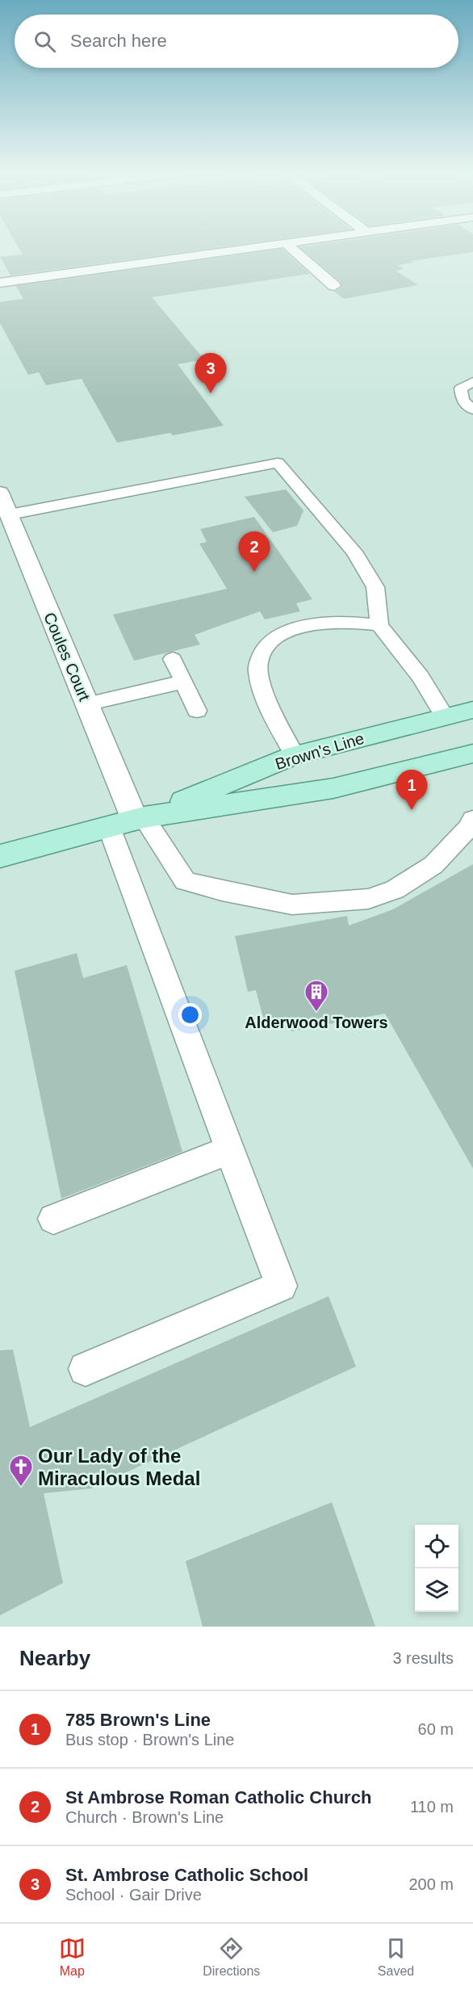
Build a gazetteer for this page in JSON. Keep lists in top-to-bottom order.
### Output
{
  "streets": {
    "main road": ["Brown's Line"],
    "street": ["Coules Court"]
  },
  "crossings": [
    ["Coules Court", "Brown's Line"]
  ],
  "places": {
    "building": ["Alderwood Towers"],
    "church": ["Our Lady of the Miraculous Medal"]
  },
  "page": {
    "search": "Search here",
    "pins": ["3", "2", "1"],
    "heading": ["Nearby", "3 results"],
    "list": [
      {
        "mark": "1",
        "name": "785 Brown's Line",
        "note": "Bus stop · Brown's Line",
        "value": "60 m"
      },
      {
        "mark": "2",
        "name": "St Ambrose Roman Catholic Church",
        "note": "Church · Brown's Line",
        "value": "110 m"
      },
      {
        "mark": "3",
        "name": "St. Ambrose Catholic School",
        "note": "School · Gair Drive",
        "value": "200 m"
      }
    ],
    "nav": ["Map", "Directions", "Saved"]
  }
}
